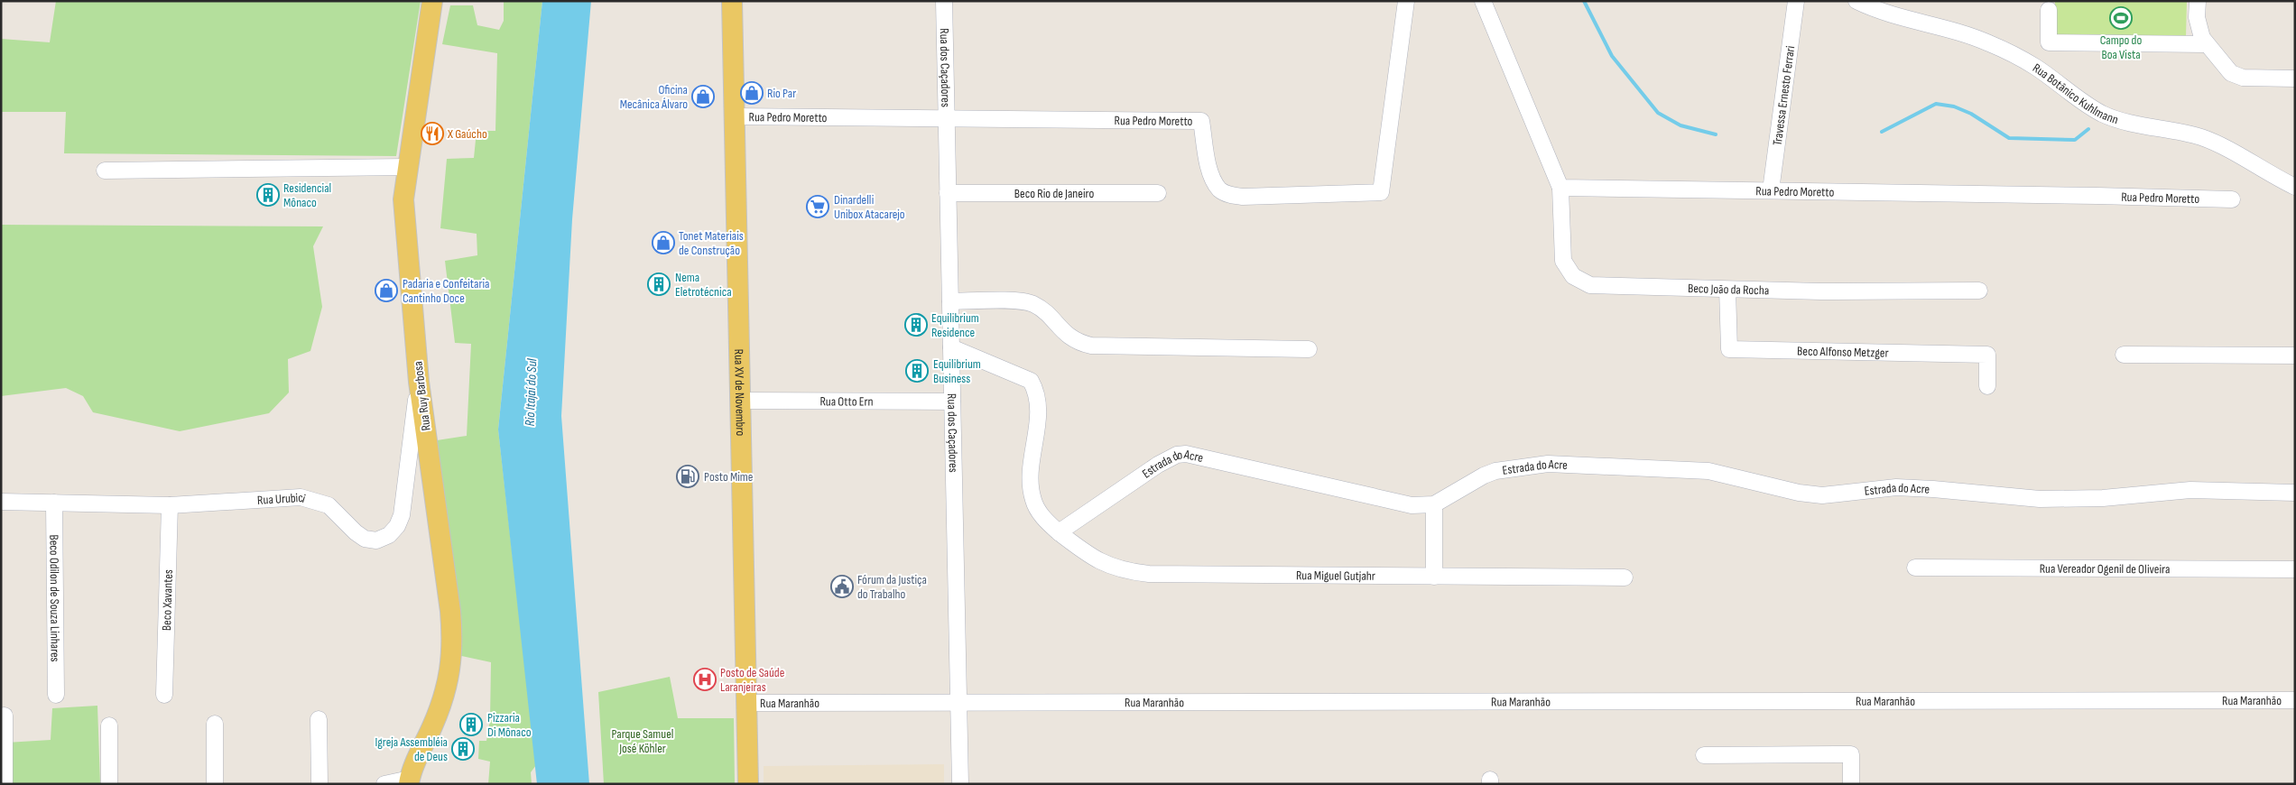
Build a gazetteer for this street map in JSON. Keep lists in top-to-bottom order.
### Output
{
  "streets": {
    "main road": ["Rua XV de Novembro", "Rua Ruy Barbosa"],
    "street": [
      "Rua dos Caçadores",
      "Rua Botânico Kuhlmann",
      "Travessa Ernesto Ferrari",
      "Rua Pedro Moretto",
      "Beco Rio de Janeiro",
      "Beco João da Rocha",
      "Beco Alfonso Metzger",
      "Rua Otto Ern",
      "Estrada do Acre",
      "Rua Urubici",
      "Rua Vereador Ogenil de Oliveira",
      "Rua Miguel Gutjahr",
      "Beco Odilon de Souza Linhares",
      "Beco Xavantes",
      "Rua Maranhão"
    ]
  },
  "crossings": [
    ["Rua dos Caçadores", "Rua Pedro Moretto"],
    ["Rua dos Caçadores", "Beco Rio de Janeiro"],
    ["Rua dos Caçadores", "Rua Otto Ern"],
    ["Rua dos Caçadores", "Rua Maranhão"],
    ["Travessa Ernesto Ferrari", "Rua Pedro Moretto"],
    ["Rua Pedro Moretto", "Beco João da Rocha"],
    ["Rua Pedro Moretto", "Rua XV de Novembro"],
    ["Beco João da Rocha", "Beco Alfonso Metzger"],
    ["Rua XV de Novembro", "Rua Otto Ern"],
    ["Rua XV de Novembro", "Rua Maranhão"],
    ["Rua Ruy Barbosa", "Rua Urubici"],
    ["Estrada do Acre", "Rua Miguel Gutjahr"],
    ["Rua Urubici", "Beco Odilon de Souza Linhares"],
    ["Rua Urubici", "Beco Xavantes"]
  ],
  "water": ["Rio Itajaí do Sul"],
  "parks": ["Parque Samuel José Köhler"],
  "places": {
    "sports": ["Campo do Boa Vista"],
    "shop": [
      "Rio Par",
      "Oficina Mecânica Álvaro",
      "Tonet Materiais de Construção",
      "Padaria e Confeitaria Cantinho Doce"
    ],
    "restaurant": ["X Gaúcho"],
    "building": [
      "Residencial Mônaco",
      "Nema Eletrotécnica",
      "Equilibrium Residence",
      "Equilibrium Business",
      "Pizzaria Di Mônaco",
      "Igreja Assembléia de Deus"
    ],
    "supermarket": ["Dinardelli Unibox Atacarejo"],
    "fuel station": ["Posto Mime"],
    "public building": ["Fórum da Justiça do Trabalho"],
    "hospital": ["Posto de Saúde Laranjeiras"]
  }
}
